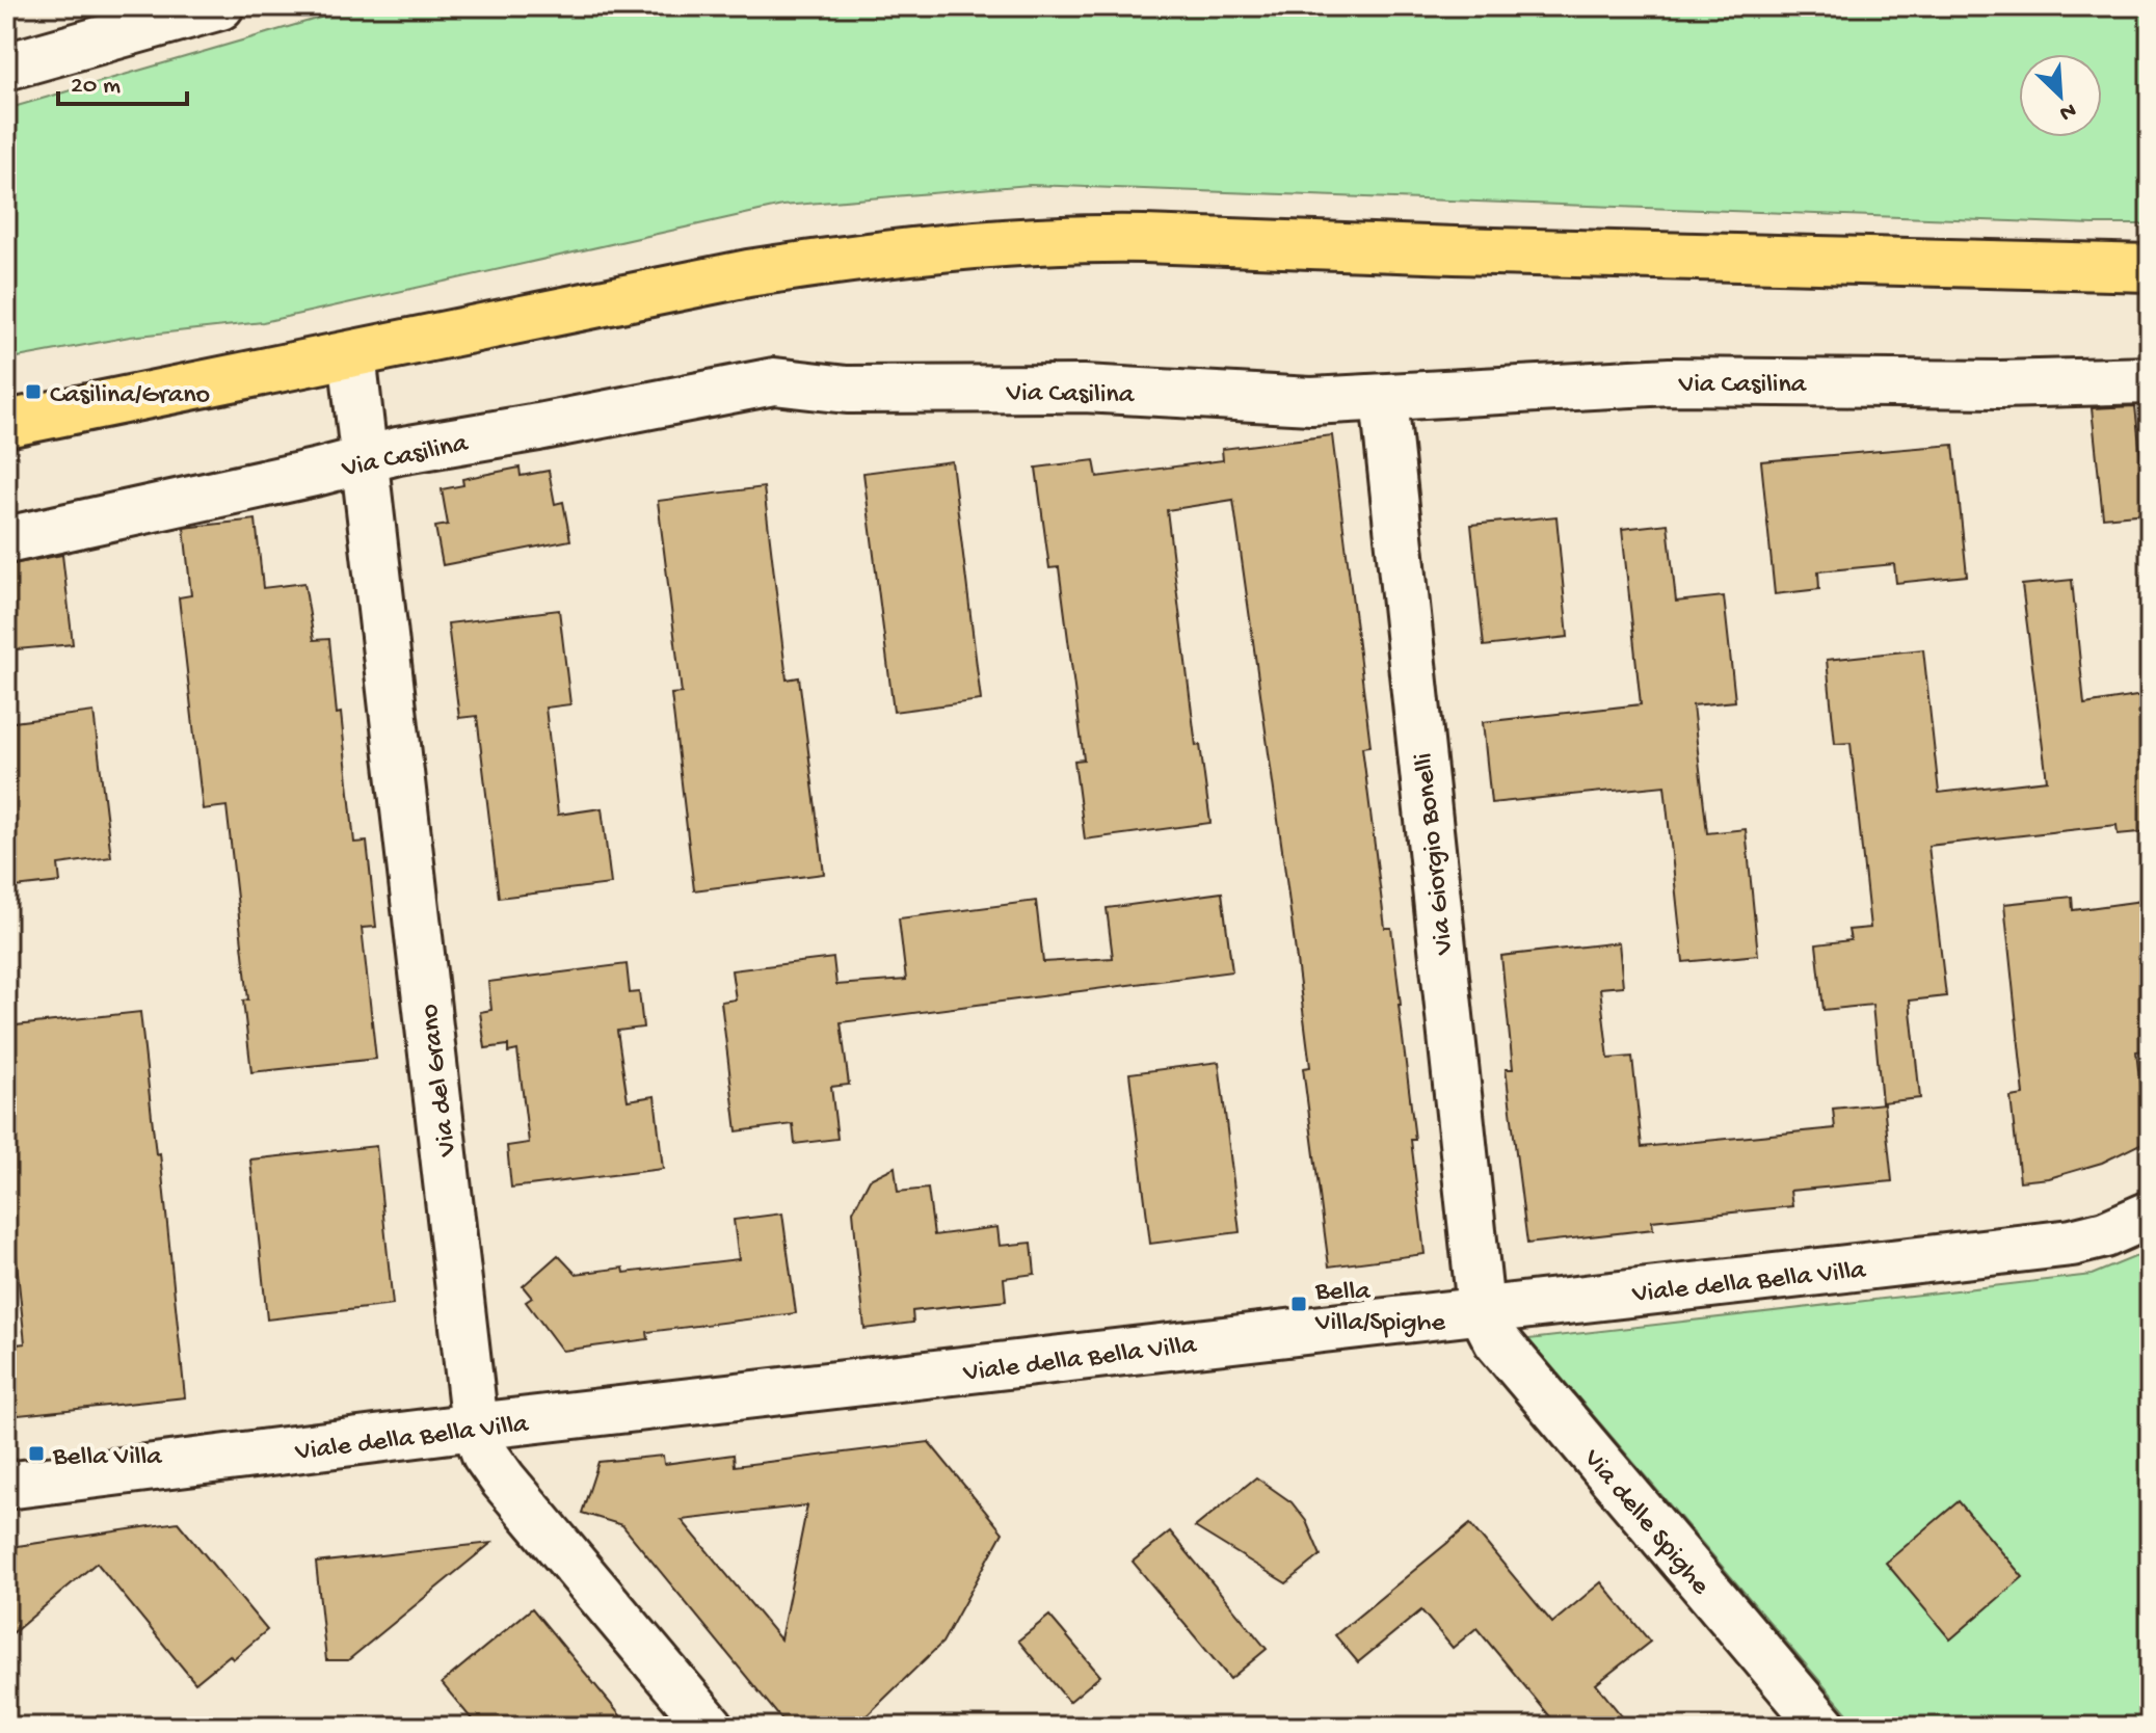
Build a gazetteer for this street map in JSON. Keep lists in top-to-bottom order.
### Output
{
  "streets": {
    "street": [
      "Via Casilina",
      "Via Giorgio Bonelli",
      "Via del Grano",
      "Viale della Bella Villa",
      "Via delle Spighe"
    ]
  },
  "crossings": [
    ["Via Casilina", "Via Giorgio Bonelli"],
    ["Via Casilina", "Via del Grano"],
    ["Via Giorgio Bonelli", "Viale della Bella Villa"],
    ["Via Giorgio Bonelli", "Via delle Spighe"],
    ["Via del Grano", "Viale della Bella Villa"],
    ["Viale della Bella Villa", "Via delle Spighe"]
  ],
  "places": {
    "transit": ["Casilina/Grano", "Bella Villa/Spighe", "Bella Villa"]
  },
  "scale_bar": "20 m",
  "north": "bottom right"
}
